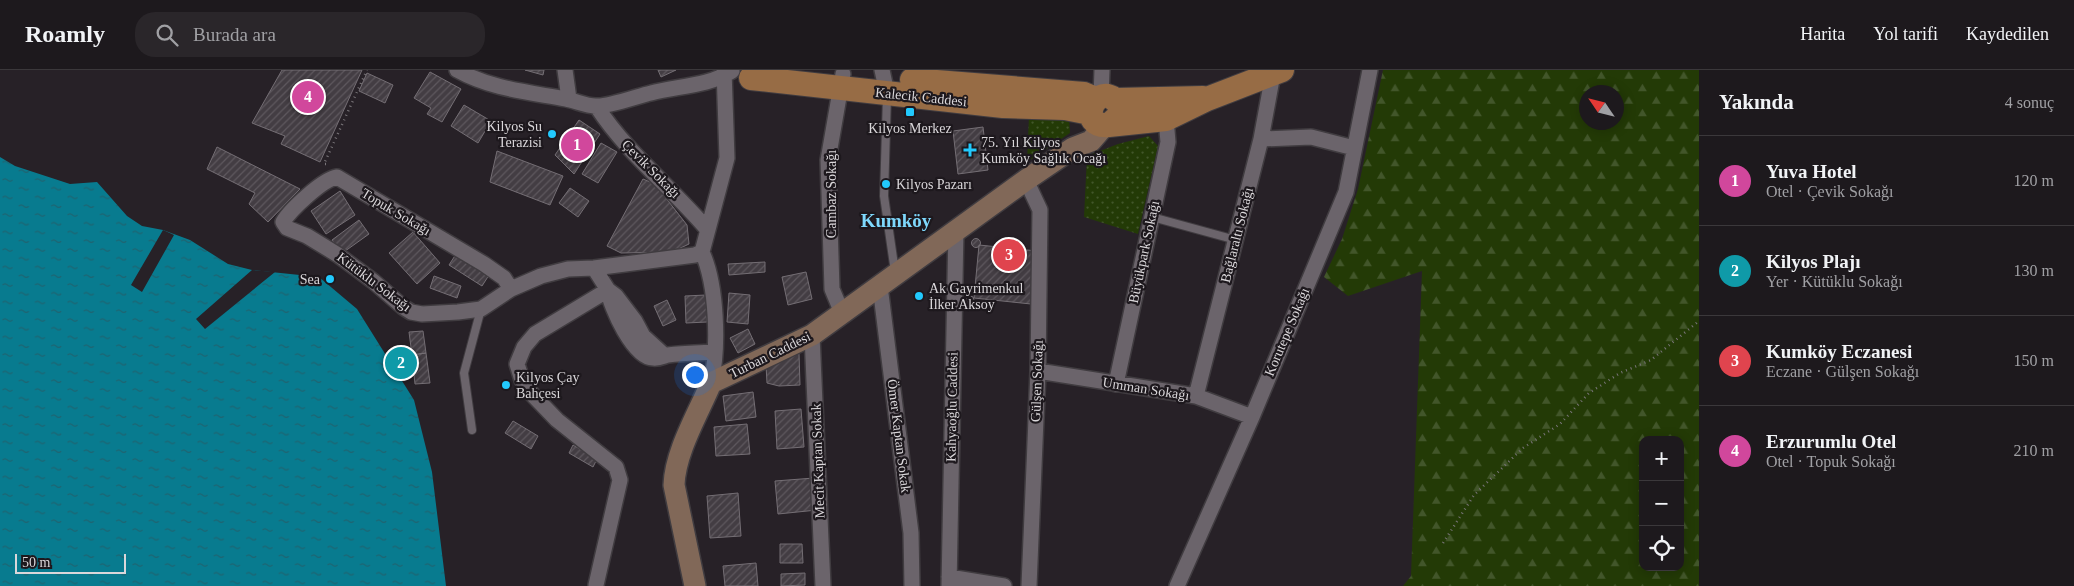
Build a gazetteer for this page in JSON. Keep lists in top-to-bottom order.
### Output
{
  "streets": {
    "main road": ["Kalecik Caddesi", "Turban Caddesi"],
    "street": [
      "Çevik Sokağı",
      "Cambaz Sokağı",
      "Topuk Sokağı",
      "Bağlaraltı Sokağı",
      "Büyükpark Sokağı",
      "Kütüklu Sokağı",
      "Korutepe Sokağı",
      "Gülşen Sokağı",
      "Umman Sokağı",
      "Kahyaoğlu Caddesi",
      "Ömer Kaptan Sokak",
      "Mecit Kaptan Sokak"
    ]
  },
  "crossings": [
    ["Kalecik Caddesi", "Çevik Sokağı"],
    ["Kalecik Caddesi", "Cambaz Sokağı"],
    ["Kalecik Caddesi", "Turban Caddesi"],
    ["Cambaz Sokağı", "Turban Caddesi"],
    ["Topuk Sokağı", "Kütüklu Sokağı"],
    ["Bağlaraltı Sokağı", "Umman Sokağı"],
    ["Büyükpark Sokağı", "Umman Sokağı"],
    ["Korutepe Sokağı", "Umman Sokağı"],
    ["Turban Caddesi", "Gülşen Sokağı"],
    ["Turban Caddesi", "Kahyaoğlu Caddesi"],
    ["Turban Caddesi", "Ömer Kaptan Sokak"],
    ["Turban Caddesi", "Mecit Kaptan Sokak"],
    ["Gülşen Sokağı", "Umman Sokağı"]
  ],
  "districts": ["Kumköy"],
  "places": {
    "transit": ["Kilyos Merkez"],
    "other": [
      "Kilyos Su Terazisi",
      "Kilyos Pazarı",
      "Sea",
      "Ak Gayrimenkul İlker Aksoy",
      "Kilyos Çay Bahçesi"
    ],
    "health": ["75. Yıl Kilyos Kumköy Sağlık Ocağı"]
  },
  "scale_bar": "50 m",
  "north": "top left",
  "page": {
    "header": "Roamly",
    "search": "Burada ara",
    "nav": ["Harita", "Yol tarifi", "Kaydedilen"],
    "heading": ["Yakında", "4 sonuç"],
    "pins": [
      "4",
      "1",
      "3",
      "2"
    ],
    "list": [
      {
        "mark": "1",
        "name": "Yuva Hotel",
        "note": "Otel · Çevik Sokağı",
        "value": "120 m"
      },
      {
        "mark": "2",
        "name": "Kilyos Plajı",
        "note": "Yer · Kütüklu Sokağı",
        "value": "130 m"
      },
      {
        "mark": "3",
        "name": "Kumköy Eczanesi",
        "note": "Eczane · Gülşen Sokağı",
        "value": "150 m"
      },
      {
        "mark": "4",
        "name": "Erzurumlu Otel",
        "note": "Otel · Topuk Sokağı",
        "value": "210 m"
      }
    ],
    "map_buttons": ["+", "−"],
    "scale": "50 m"
  }
}
